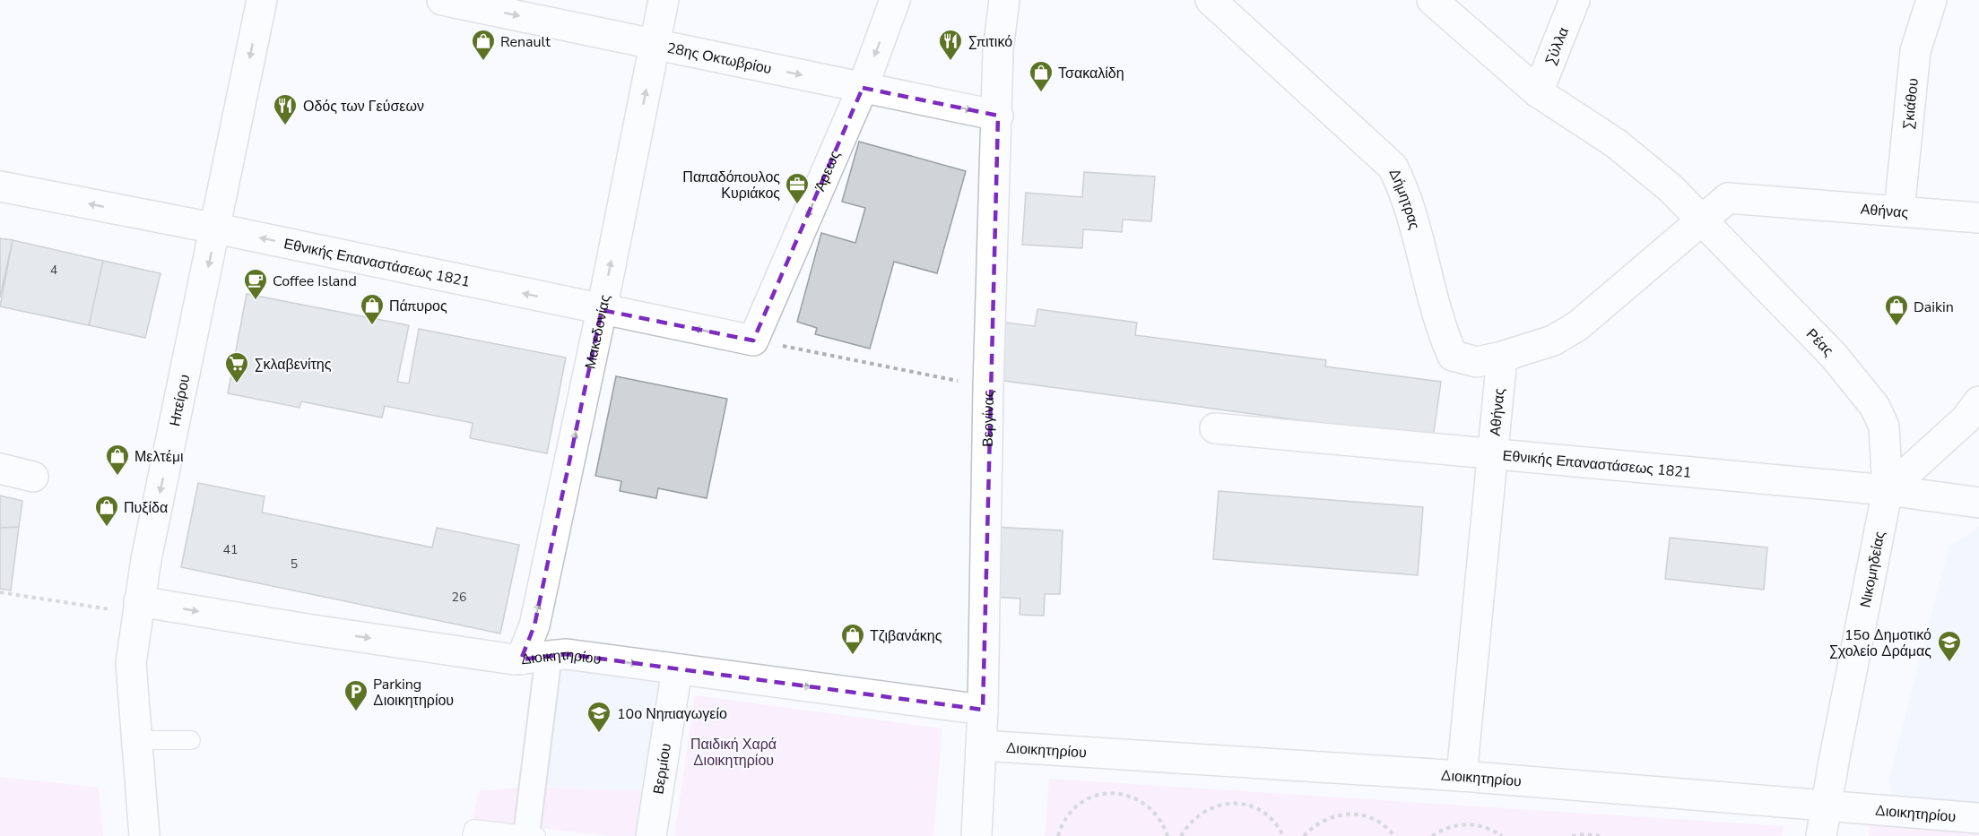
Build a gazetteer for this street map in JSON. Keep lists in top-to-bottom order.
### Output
{
  "streets": {
    "street": [
      "Σύλλα",
      "28ης Οκτωβρίου",
      "Σκιάθου",
      "Άρεως",
      "Δήμητρας",
      "Αθήνας",
      "Εθνικής Επαναστάσεως 1821",
      "Μακεδονίας",
      "Ρέας",
      "Ηπείρου",
      "Βεργίνας",
      "Νικομηδείας",
      "Διοικητηρίου",
      "Βερμίου"
    ]
  },
  "crossings": [
    ["28ης Οκτωβρίου", "Άρεως"],
    ["28ης Οκτωβρίου", "Μακεδονίας"],
    ["28ης Οκτωβρίου", "Βεργίνας"],
    ["Σκιάθου", "Αθήνας"],
    ["Άρεως", "Εθνικής Επαναστάσεως 1821"],
    ["Δήμητρας", "Αθήνας"],
    ["Αθήνας", "Εθνικής Επαναστάσεως 1821"],
    ["Αθήνας", "Ρέας"],
    ["Αθήνας", "Διοικητηρίου"],
    ["Εθνικής Επαναστάσεως 1821", "Μακεδονίας"],
    ["Εθνικής Επαναστάσεως 1821", "Ρέας"],
    ["Εθνικής Επαναστάσεως 1821", "Ηπείρου"],
    ["Εθνικής Επαναστάσεως 1821", "Νικομηδείας"],
    ["Μακεδονίας", "Διοικητηρίου"],
    ["Ρέας", "Νικομηδείας"],
    ["Ηπείρου", "Διοικητηρίου"],
    ["Βεργίνας", "Διοικητηρίου"],
    ["Νικομηδείας", "Διοικητηρίου"],
    ["Διοικητηρίου", "Βερμίου"]
  ],
  "one_way": [
    "28ης Οκτωβρίου",
    "Άρεως",
    "Εθνικής Επαναστάσεως 1821",
    "Μακεδονίας",
    "Ηπείρου",
    "Διοικητηρίου"
  ],
  "parks": ["Παιδική Χαρά Διοικητηρίου"],
  "places": {
    "shop": [
      "Renault",
      "Τσακαλίδη",
      "Πάπυρος",
      "Daikin",
      "Μελτέμι",
      "Πυξίδα",
      "Τζιβανάκης"
    ],
    "restaurant": ["Σπιτικό", "Οδός των Γεύσεων"],
    "office": ["Παπαδόπουλος Κυριάκος"],
    "cafe": ["Coffee Island"],
    "supermarket": ["Σκλαβενίτης"],
    "school or university": ["15ο Δημοτικό Σχολείο Δράμας", "10ο Νηπιαγωγείο"],
    "parking": ["Parking Διοικητηρίου"]
  },
  "house_numbers": [
    "4",
    "41",
    "5",
    "26"
  ]
}
